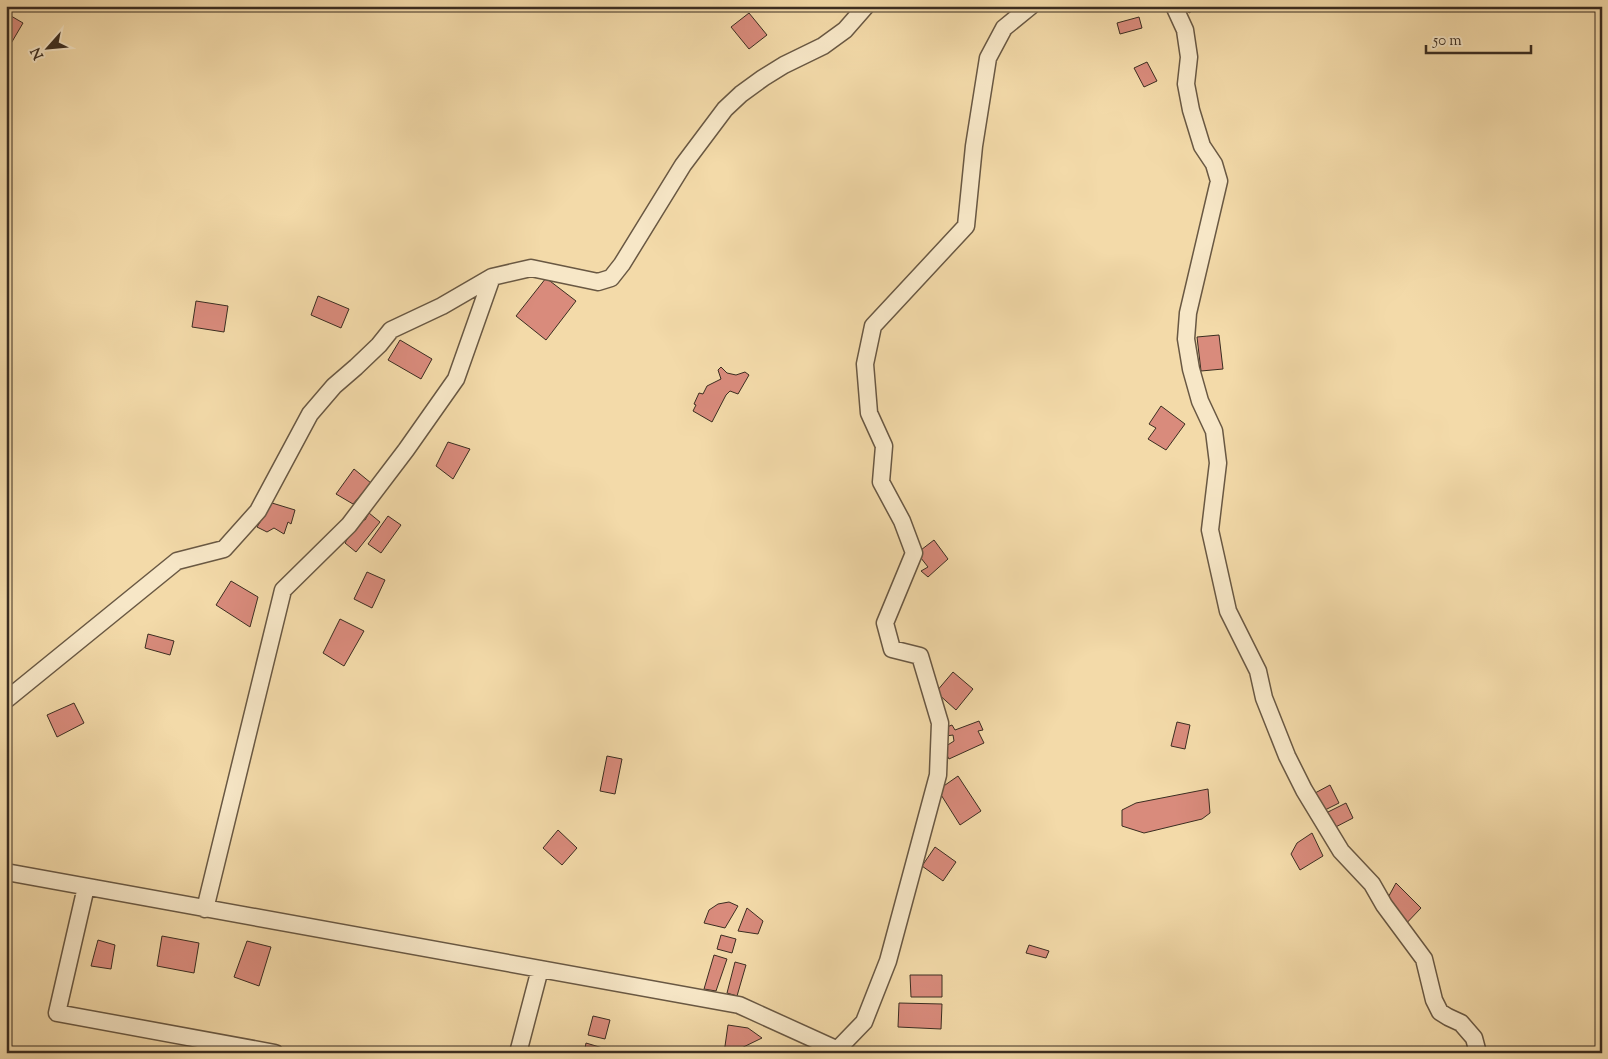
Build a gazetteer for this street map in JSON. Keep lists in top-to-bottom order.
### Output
{
  "scale_bar": "50 m",
  "north": "bottom left"
}
